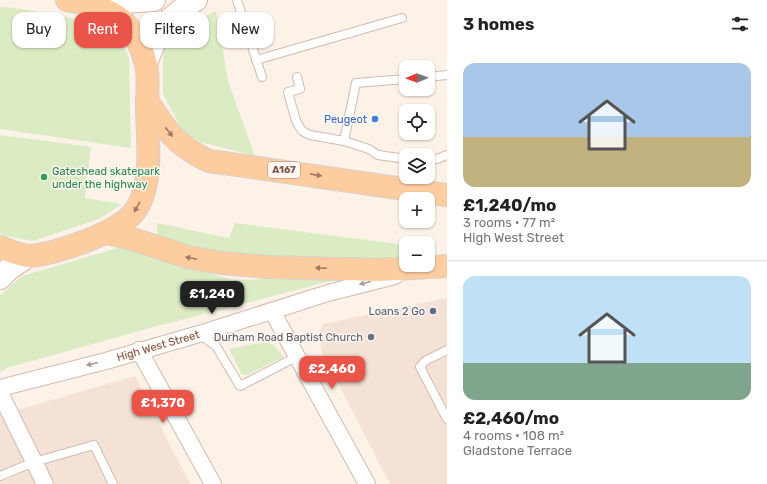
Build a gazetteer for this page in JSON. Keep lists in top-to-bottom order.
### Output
{
  "streets": {
    "main road": ["A167"],
    "street": ["High West Street"]
  },
  "one_way": ["High West Street"],
  "places": [
    "Peugeot",
    "Gateshead skatepark under the highway",
    "Loans 2 Go",
    "Durham Road Baptist Church"
  ],
  "north": "left",
  "page": {
    "heading": "3 homes",
    "chip": [
      "Buy",
      "Rent",
      "Filters",
      "New"
    ],
    "list": [
      {
        "name": "£1,240/mo",
        "note": "3 rooms · 77 m² · High West Street"
      },
      {
        "name": "£2,460/mo",
        "note": "4 rooms · 108 m² · Gladstone Terrace"
      }
    ],
    "map_buttons": ["+", "−"],
    "price": ["£1,240", "£2,460", "£1,370"]
  }
}
